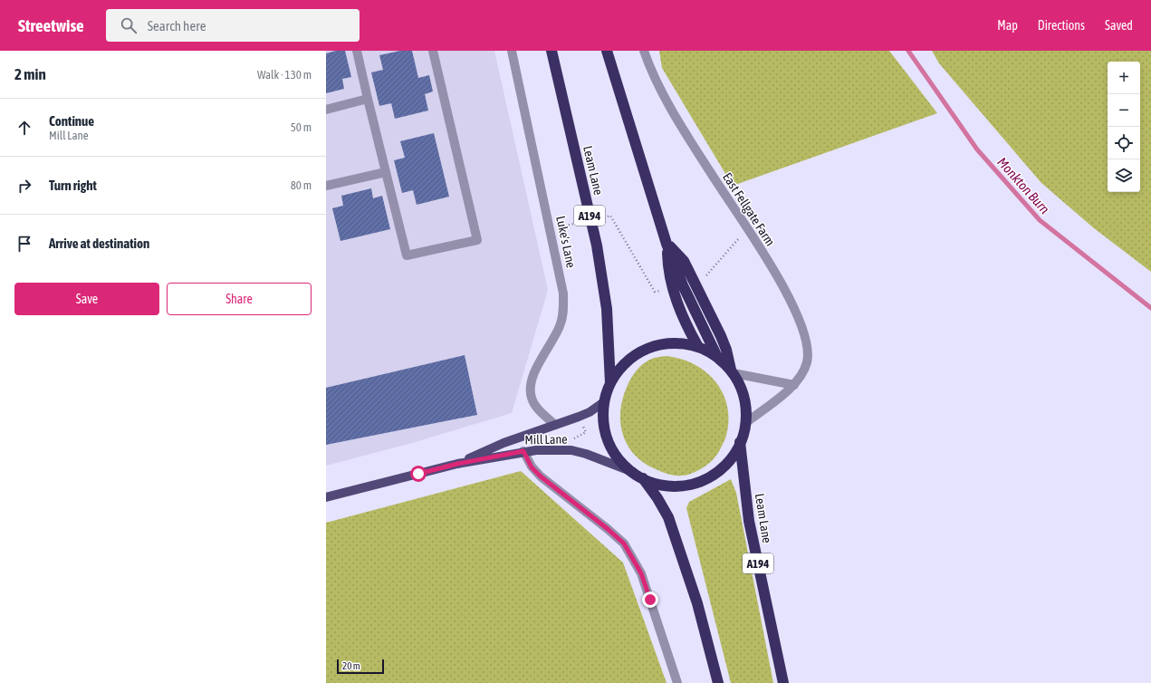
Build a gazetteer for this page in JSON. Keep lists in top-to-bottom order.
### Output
{
  "streets": {
    "highway": ["Leam Lane", "A194"],
    "main road": ["Mill Lane"],
    "street": ["East Fellgate Farm", "Luke's Lane"]
  },
  "crossings": [
    ["Leam Lane", "East Fellgate Farm"],
    ["Leam Lane", "Mill Lane"],
    ["Luke's Lane", "Mill Lane"]
  ],
  "water": ["Monkton Burn"],
  "scale_bar": "20 m",
  "page": {
    "header": "Streetwise",
    "search": "Search here",
    "nav": ["Map", "Directions", "Saved"],
    "heading": ["2 min", "Walk · 130 m"],
    "map_buttons": ["+", "−"],
    "list": [
      ["Continue", "Mill Lane", "50 m"],
      ["Turn right", "80 m"],
      "Arrive at destination"
    ],
    "buttons": ["Save", "Share"],
    "scale": "20 m"
  }
}
